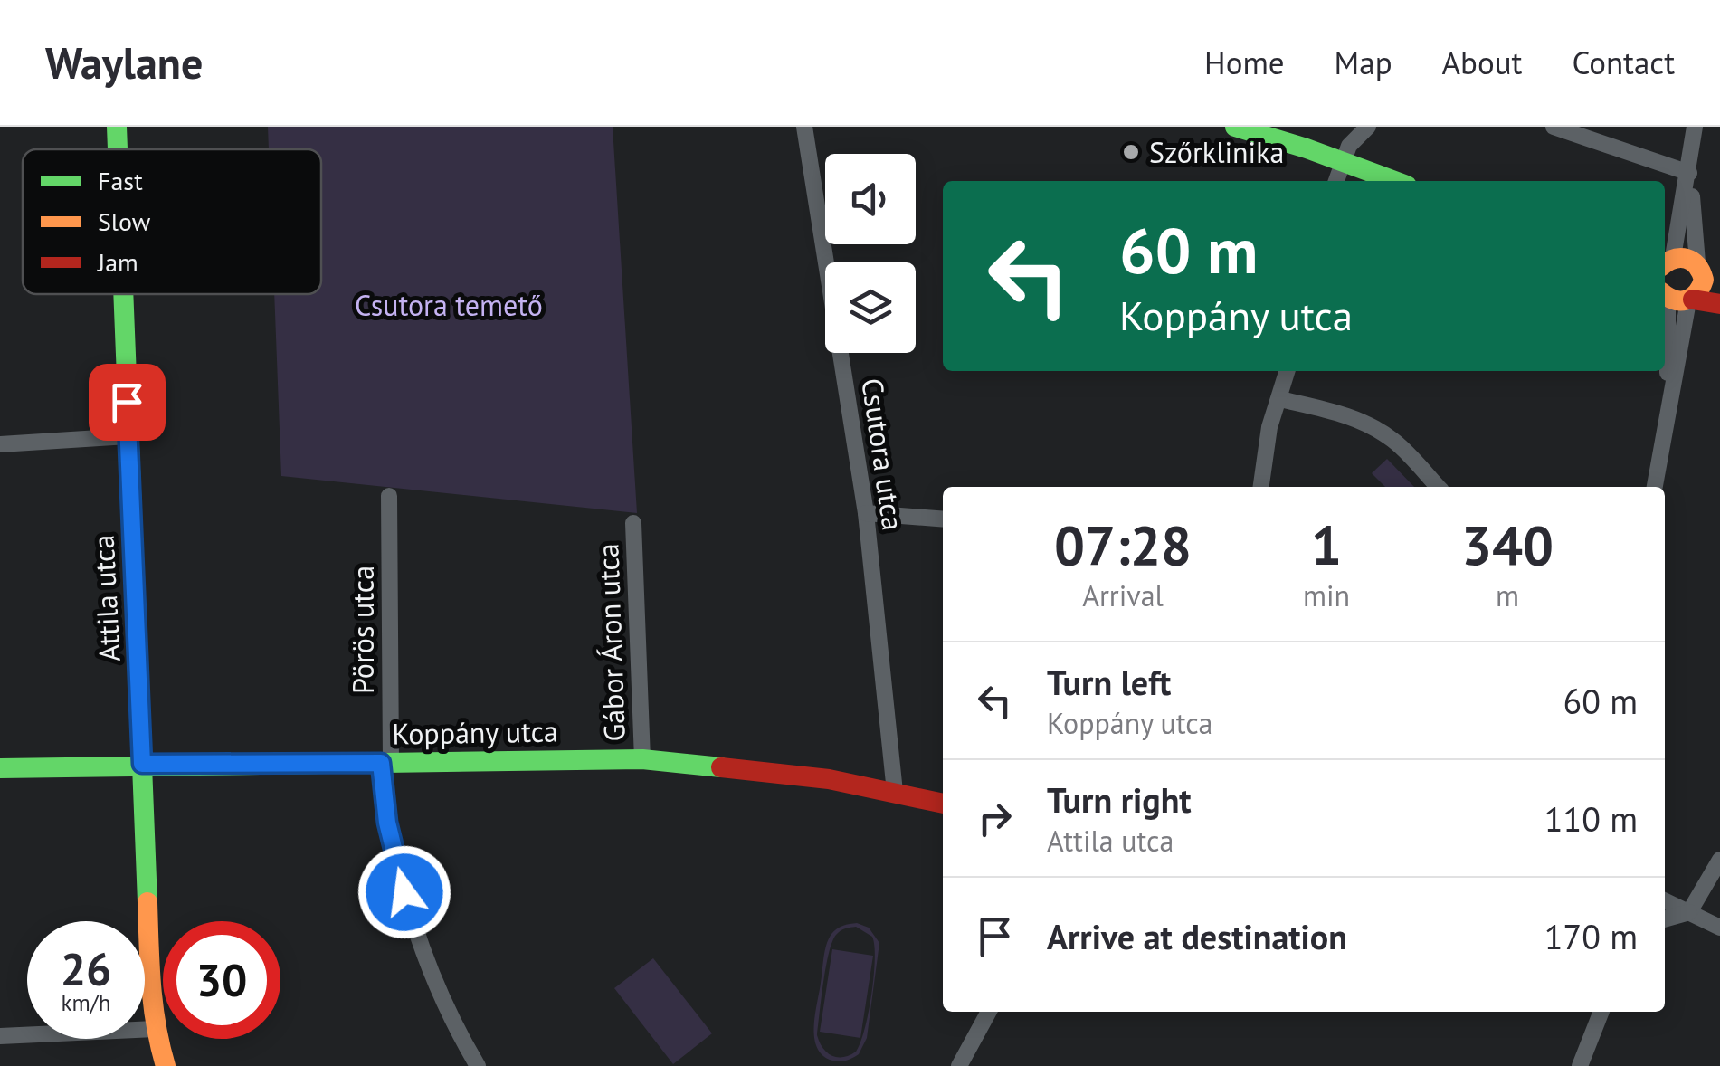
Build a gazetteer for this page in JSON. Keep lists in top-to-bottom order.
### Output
{
  "streets": {
    "street": [
      "Csutora utca",
      "Attila utca",
      "Pörös utca",
      "Gábor Áron utca",
      "Koppány utca"
    ]
  },
  "crossings": [
    ["Csutora utca", "Koppány utca"],
    ["Attila utca", "Koppány utca"],
    ["Pörös utca", "Koppány utca"],
    ["Gábor Áron utca", "Koppány utca"]
  ],
  "parks": ["Csutora temető"],
  "places": ["Szőrklinika"],
  "legend": ["Fast", "Slow", "Jam"],
  "page": {
    "header": "Waylane",
    "nav": [
      "Home",
      "Map",
      "About",
      "Contact"
    ],
    "turn": ["60 m", "Koppány utca"],
    "eta": [
      "07:28",
      "Arrival",
      "1",
      "min",
      "340",
      "m"
    ],
    "list": [
      {
        "name": "Turn left",
        "note": "Koppány utca",
        "value": "60 m"
      },
      {
        "name": "Turn right",
        "note": "Attila utca",
        "value": "110 m"
      },
      {
        "name": "Arrive at destination",
        "value": "170 m"
      }
    ],
    "speed": "26 km/h",
    "limit": "30"
  }
}
